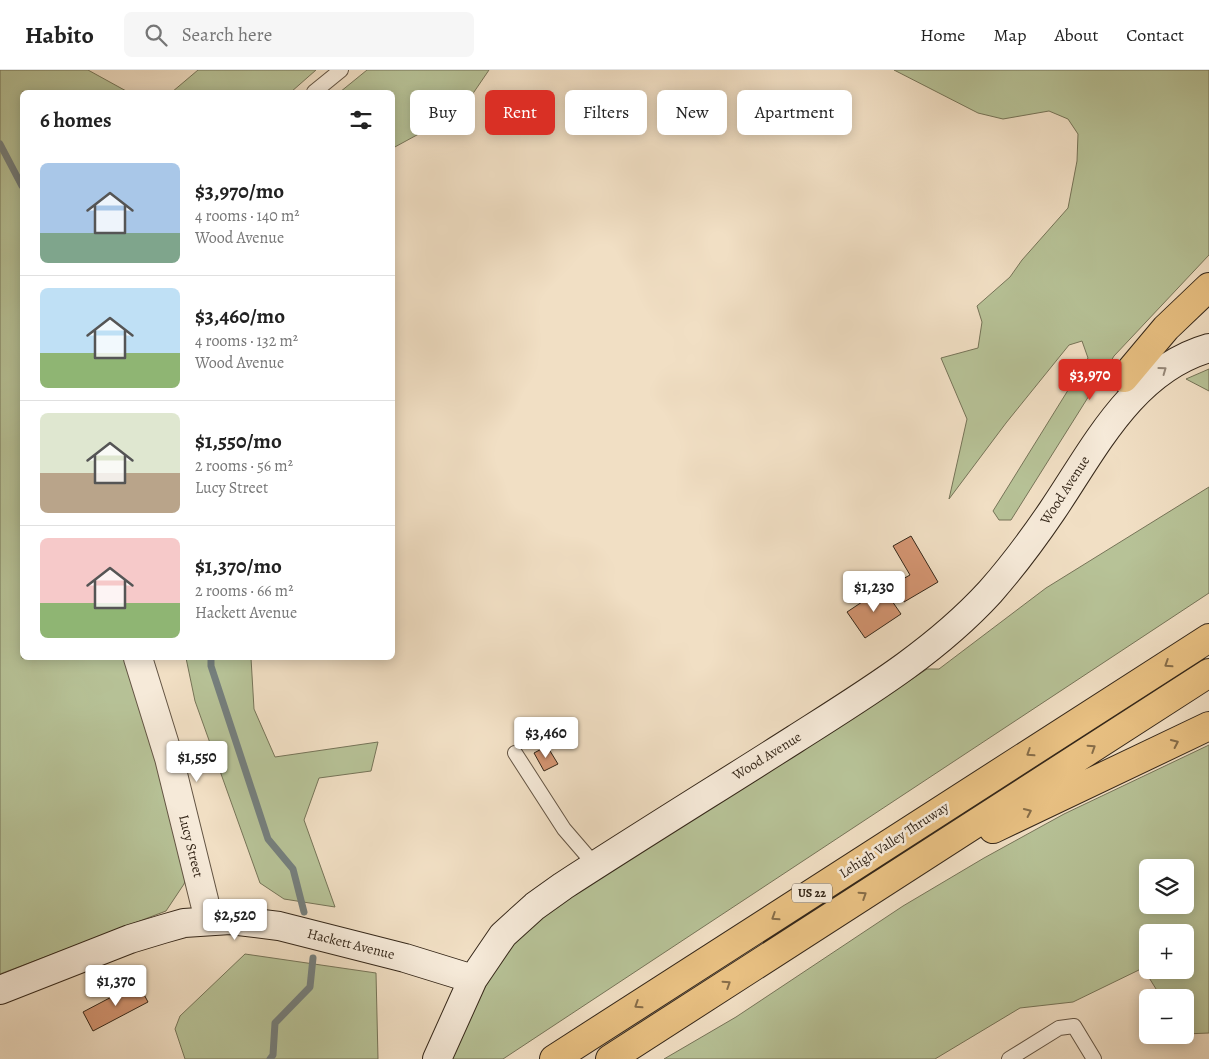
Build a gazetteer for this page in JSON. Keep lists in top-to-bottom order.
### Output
{
  "streets": {
    "highway": ["Lehigh Valley Thruway", "US 22"],
    "main road": ["Wood Avenue", "Lucy Street", "Hackett Avenue"]
  },
  "crossings": [
    ["Wood Avenue", "Hackett Avenue"],
    ["Lucy Street", "Hackett Avenue"]
  ],
  "page": {
    "header": "Habito",
    "search": "Search here",
    "nav": [
      "Home",
      "Map",
      "About",
      "Contact"
    ],
    "chip": [
      "Buy",
      "Rent",
      "Filters",
      "New",
      "Apartment"
    ],
    "heading": "6 homes",
    "list": [
      {
        "name": "$3,970/mo",
        "note": "4 rooms · 140 m² · Wood Avenue"
      },
      {
        "name": "$3,460/mo",
        "note": "4 rooms · 132 m² · Wood Avenue"
      },
      {
        "name": "$1,550/mo",
        "note": "2 rooms · 56 m² · Lucy Street"
      },
      {
        "name": "$1,370/mo",
        "note": "2 rooms · 66 m² · Hackett Avenue"
      }
    ],
    "price": [
      "$3,970",
      "$1,230",
      "$3,460",
      "$1,550",
      "$2,520",
      "$1,370"
    ],
    "map_buttons": ["+", "−"]
  }
}
